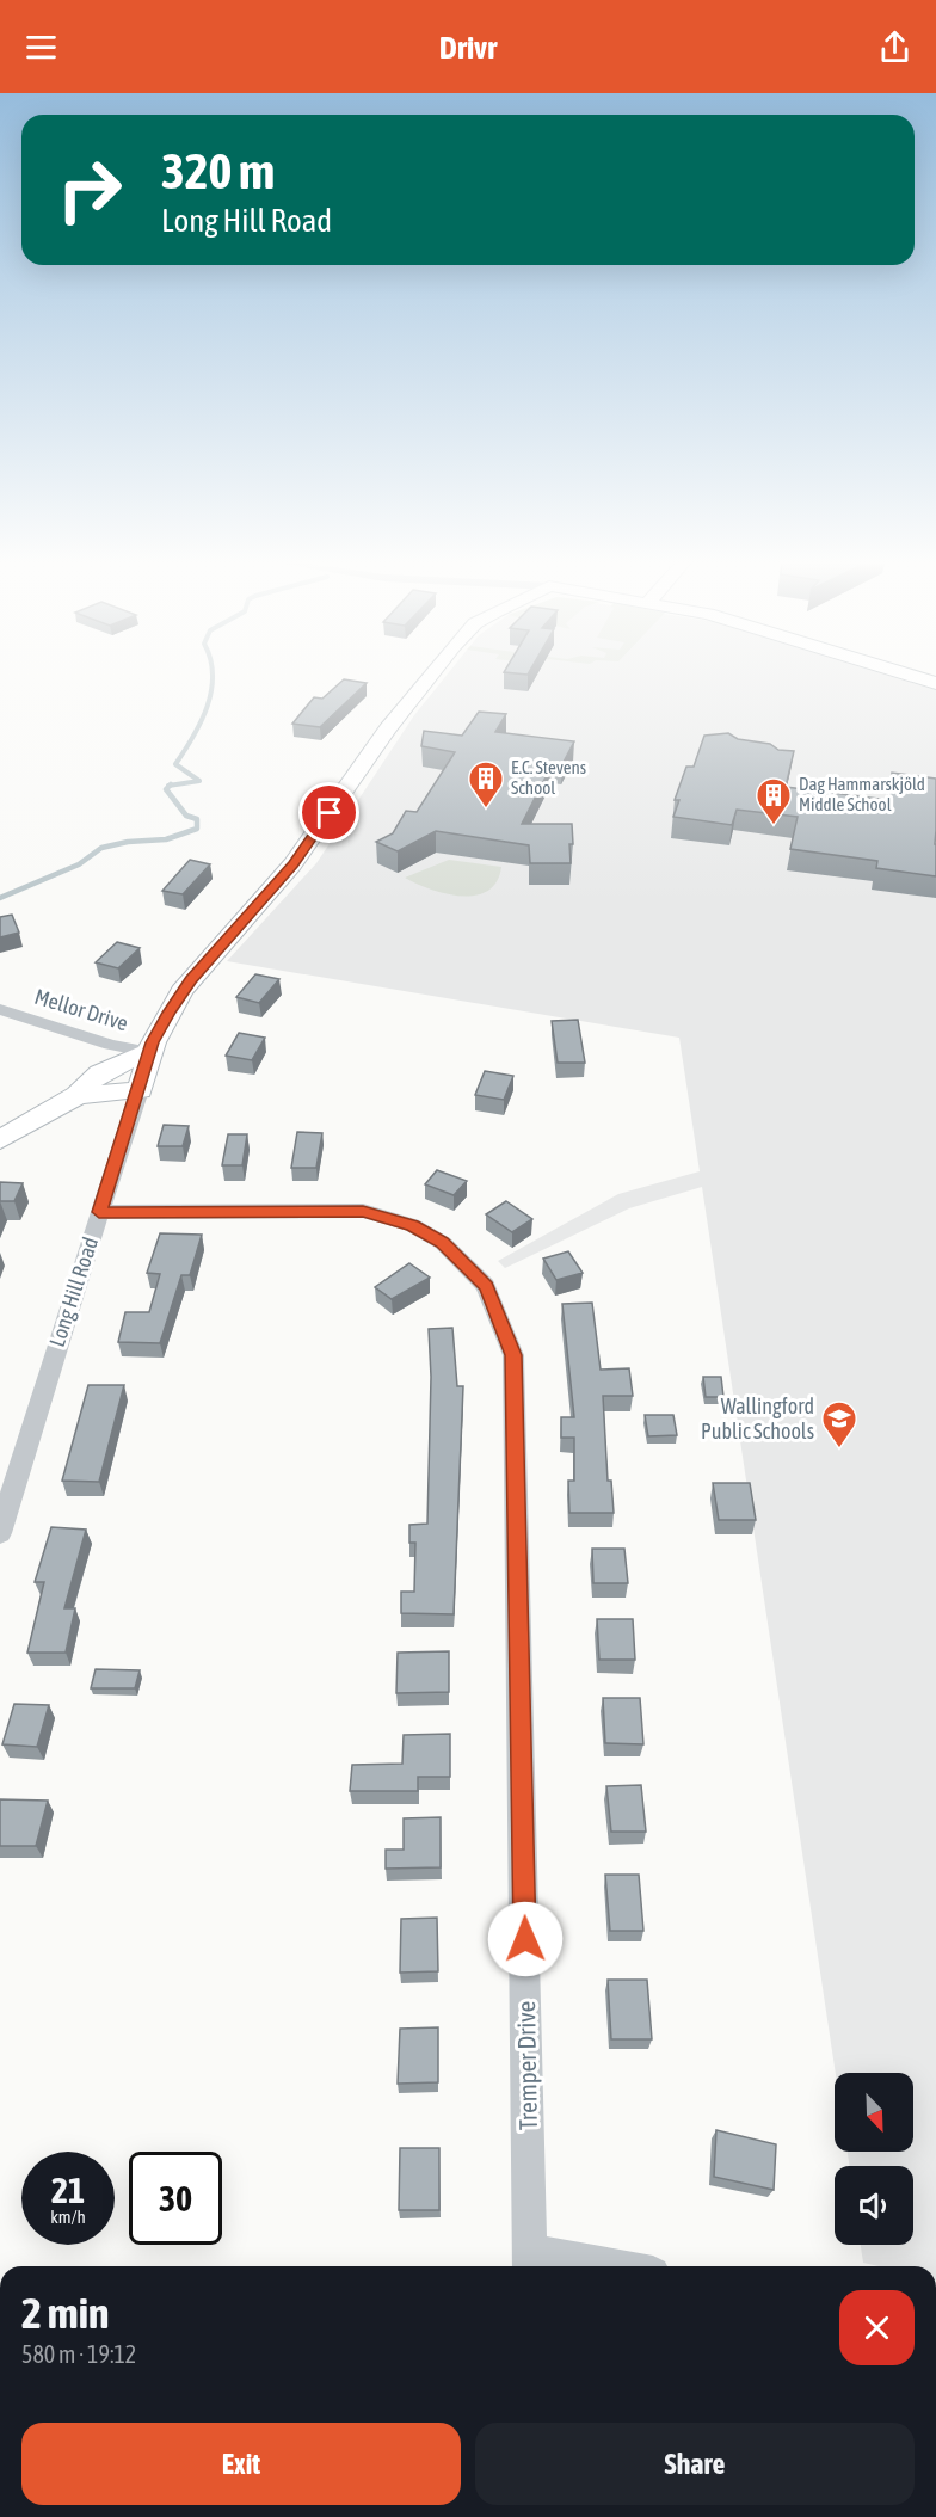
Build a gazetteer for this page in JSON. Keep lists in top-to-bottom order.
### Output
{
  "streets": {
    "main road": ["Long Hill Road"],
    "street": ["Mellor Drive", "Tremper Drive"]
  },
  "crossings": [
    ["Mellor Drive", "Long Hill Road"],
    ["Long Hill Road", "Tremper Drive"]
  ],
  "places": {
    "building": ["E.C. Stevens School", "Dag Hammarskjöld Middle School"],
    "school or university": ["Wallingford Public Schools"]
  },
  "north": "bottom right",
  "page": {
    "header": "Drivr",
    "turn": ["320 m", "Long Hill Road"],
    "speed": "21 km/h",
    "limit": "30",
    "heading": ["2 min", "580 m · 19:12"],
    "buttons": ["Exit", "Share"]
  }
}
